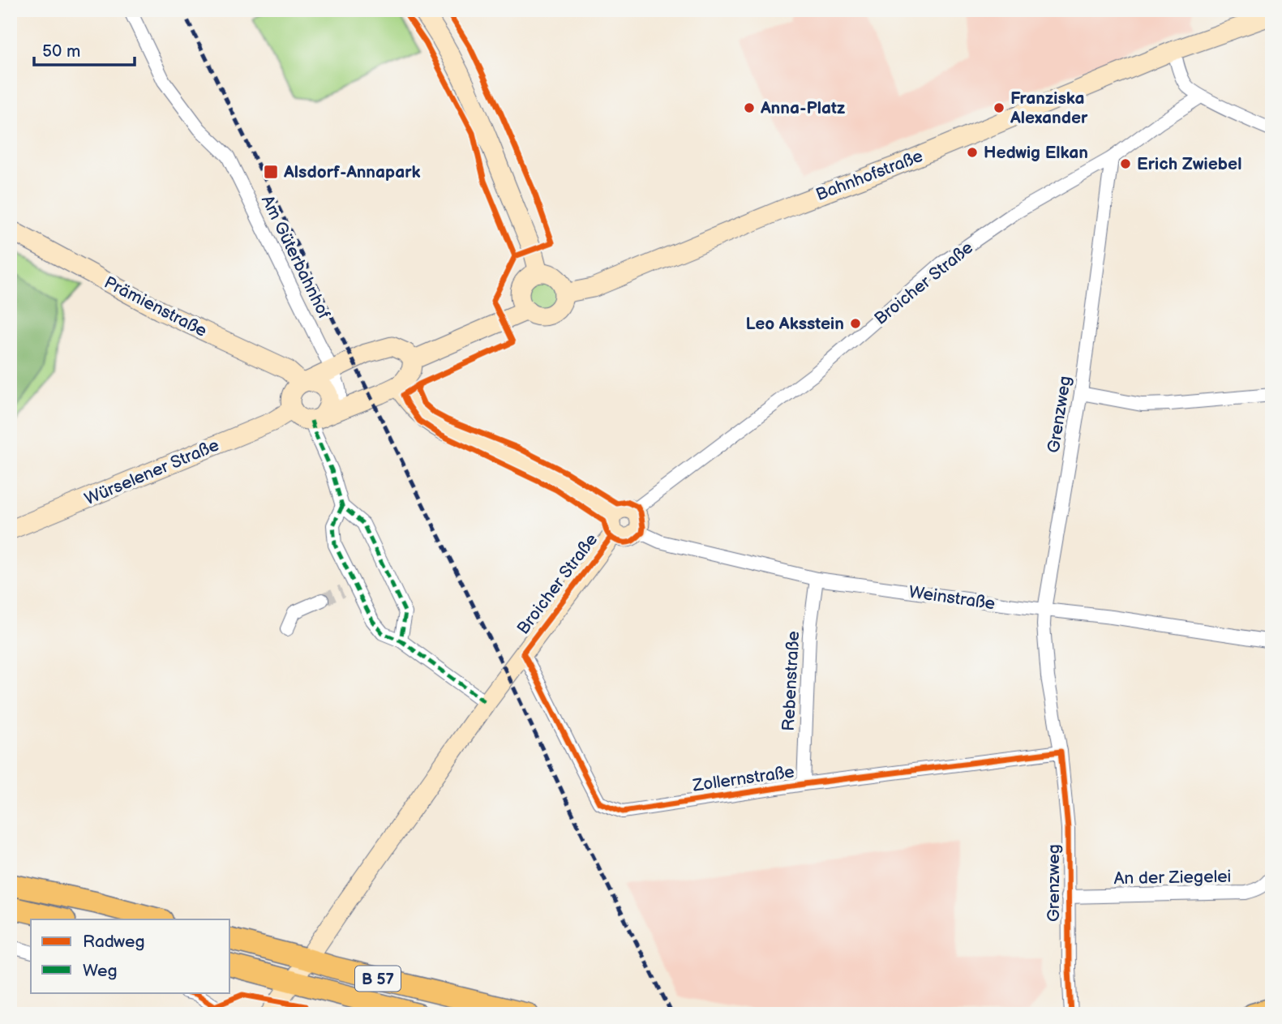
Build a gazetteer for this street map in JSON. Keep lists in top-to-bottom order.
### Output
{
  "streets": {
    "main road": ["B 57"],
    "street": [
      "Bahnhofstraße",
      "Am Güterbahnhof",
      "Broicher Straße",
      "Prämienstraße",
      "Grenzweg",
      "Würselener Straße",
      "Weinstraße",
      "Rebenstraße",
      "Zollernstraße",
      "An der Ziegelei"
    ]
  },
  "crossings": [
    ["Am Güterbahnhof", "Prämienstraße"],
    ["Am Güterbahnhof", "Würselener Straße"],
    ["Broicher Straße", "Grenzweg"],
    ["Broicher Straße", "Weinstraße"],
    ["Broicher Straße", "Zollernstraße"],
    ["Broicher Straße", "B 57"],
    ["Prämienstraße", "Würselener Straße"],
    ["Grenzweg", "Weinstraße"],
    ["Grenzweg", "Zollernstraße"],
    ["Grenzweg", "An der Ziegelei"],
    ["Weinstraße", "Rebenstraße"],
    ["Rebenstraße", "Zollernstraße"]
  ],
  "places": {
    "other": [
      "Anna-Platz",
      "Franziska Alexander",
      "Hedwig Elkan",
      "Erich Zwiebel",
      "Leo Aksstein"
    ],
    "transit": ["Alsdorf-Annapark"]
  },
  "legend": ["Radweg", "Weg"],
  "scale_bar": "50 m"
}
